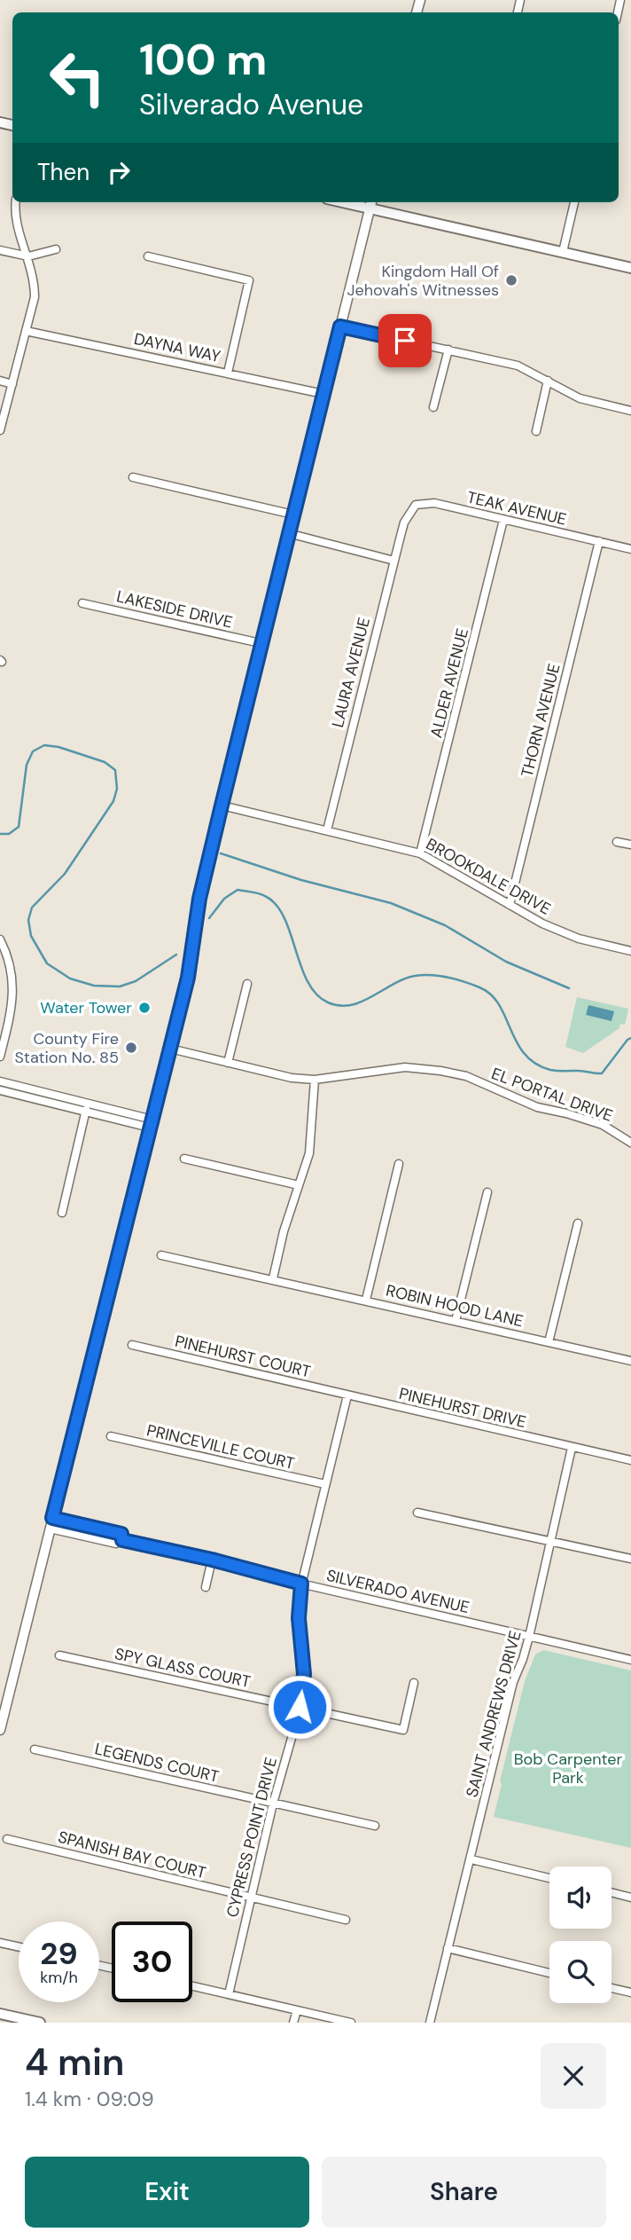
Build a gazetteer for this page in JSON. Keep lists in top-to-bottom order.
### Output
{
  "streets": {
    "street": [
      "DAYNA WAY",
      "TEAK AVENUE",
      "LAKESIDE DRIVE",
      "LAURA AVENUE",
      "ALDER AVENUE",
      "THORN AVENUE",
      "BROOKDALE DRIVE",
      "EL PORTAL DRIVE",
      "ROBIN HOOD LANE",
      "PINEHURST COURT",
      "PINEHURST DRIVE",
      "PRINCEVILLE COURT",
      "SILVERADO AVENUE",
      "SPY GLASS COURT",
      "SAINT ANDREWS DRIVE",
      "LEGENDS COURT",
      "CYPRESS POINT DRIVE",
      "SPANISH BAY COURT"
    ]
  },
  "crossings": [
    ["TEAK AVENUE", "LAURA AVENUE"],
    ["TEAK AVENUE", "ALDER AVENUE"],
    ["TEAK AVENUE", "THORN AVENUE"],
    ["LAURA AVENUE", "BROOKDALE DRIVE"],
    ["ALDER AVENUE", "BROOKDALE DRIVE"],
    ["THORN AVENUE", "BROOKDALE DRIVE"],
    ["PINEHURST COURT", "PINEHURST DRIVE"],
    ["PINEHURST COURT", "CYPRESS POINT DRIVE"],
    ["PINEHURST DRIVE", "SAINT ANDREWS DRIVE"],
    ["PINEHURST DRIVE", "CYPRESS POINT DRIVE"],
    ["PRINCEVILLE COURT", "CYPRESS POINT DRIVE"],
    ["SILVERADO AVENUE", "SAINT ANDREWS DRIVE"],
    ["SILVERADO AVENUE", "CYPRESS POINT DRIVE"],
    ["SPY GLASS COURT", "CYPRESS POINT DRIVE"],
    ["LEGENDS COURT", "CYPRESS POINT DRIVE"],
    ["CYPRESS POINT DRIVE", "SPANISH BAY COURT"]
  ],
  "parks": ["Bob Carpenter Park"],
  "places": ["Kingdom Hall Of Jehovah's Witnesses", "Water Tower", "County Fire Station No. 85"],
  "page": {
    "turn": ["100 m", "Silverado Avenue"],
    "then": "Then",
    "speed": "29 km/h",
    "limit": "30",
    "heading": ["4 min", "1.4 km · 09:09"],
    "buttons": ["Exit", "Share"]
  }
}
